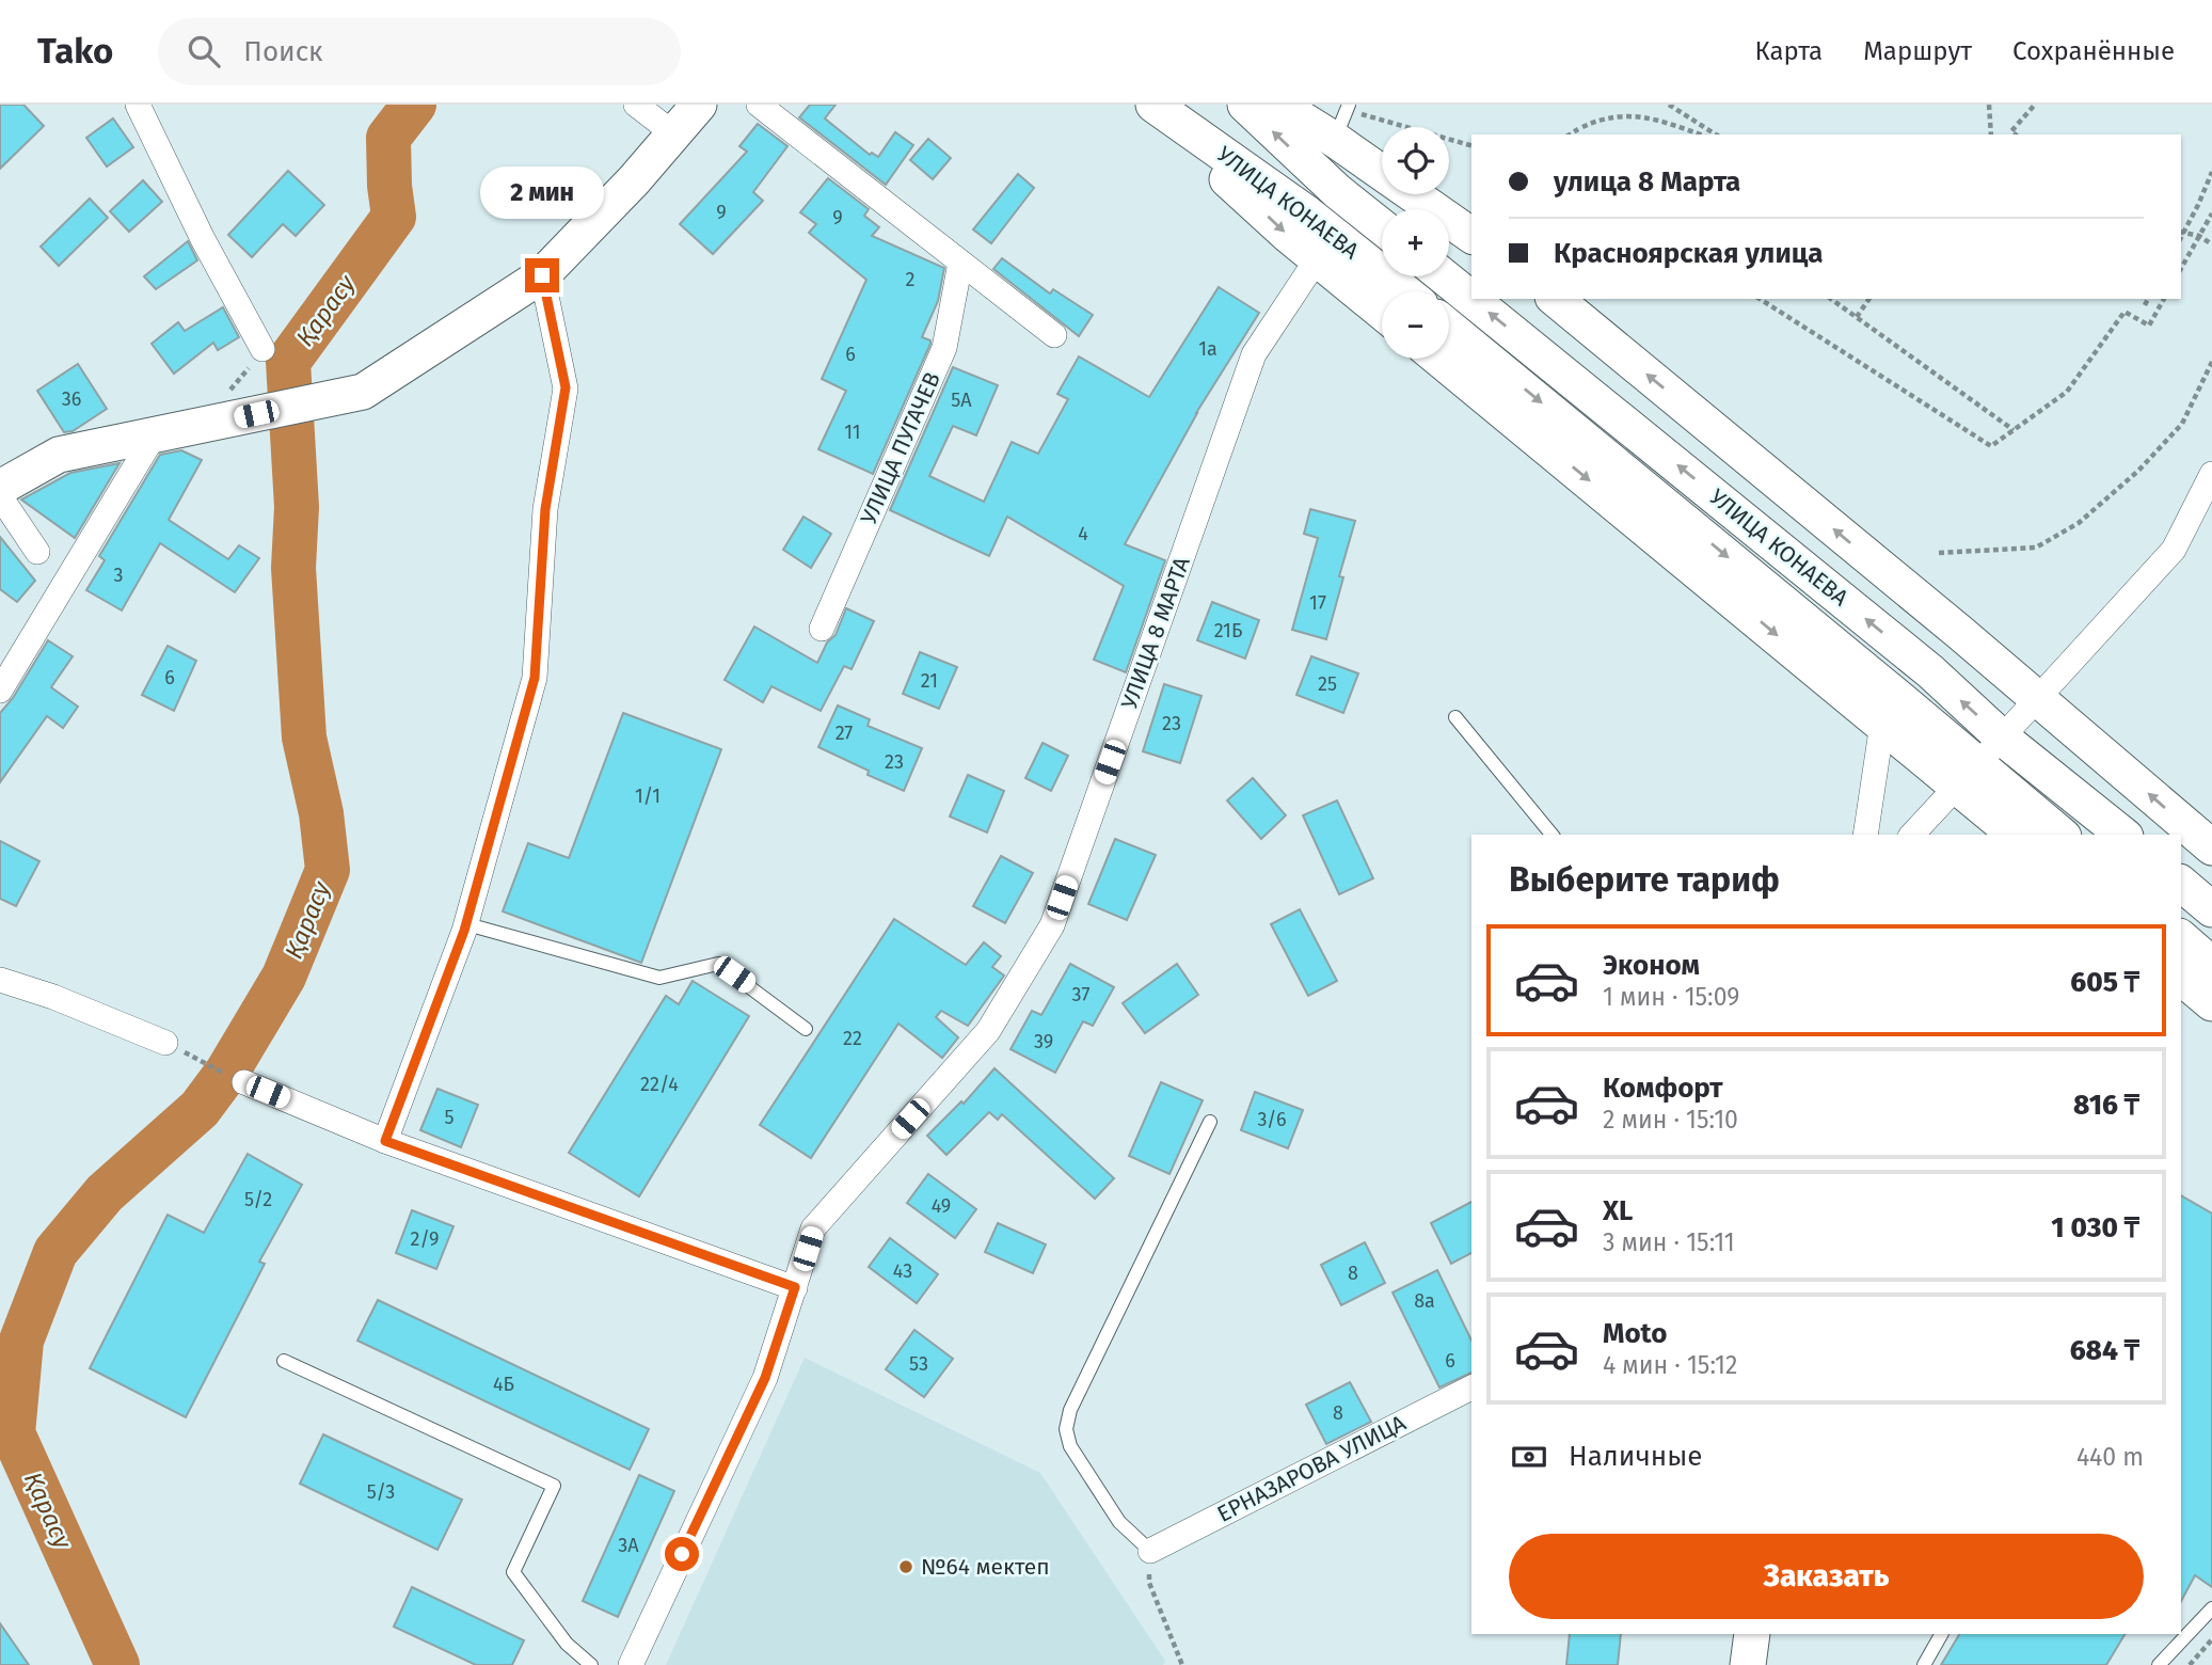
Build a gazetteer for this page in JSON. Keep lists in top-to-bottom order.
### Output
{
  "streets": {
    "main road": ["УЛИЦА КОНАЕВА"],
    "street": ["УЛИЦА ПУГАЧЕВ", "УЛИЦА 8 МАРТА", "ЕРНАЗАРОВА УЛИЦА"]
  },
  "water": ["Қарасу"],
  "places": ["№64 мектеп"],
  "house_numbers": [
    "9",
    "9",
    "2",
    "1а",
    "6",
    "36",
    "5А",
    "11",
    "4",
    "3",
    "17",
    "21Б",
    "6",
    "21",
    "25",
    "23",
    "27",
    "23",
    "1/1",
    "37",
    "22",
    "39",
    "22/4",
    "5",
    "3/6",
    "5/2",
    "49",
    "2/9",
    "43",
    "8",
    "8а",
    "6",
    "53",
    "4Б",
    "8",
    "5/3",
    "3А"
  ],
  "page": {
    "header": "Tako",
    "search": "Поиск",
    "nav": ["Карта", "Маршрут", "Сохранённые"],
    "map_buttons": ["+", "−"],
    "banner": ["улица 8 Марта", "Красноярская улица"],
    "bubble": "2 мин",
    "heading": "Выберите тариф",
    "list": [
      {
        "name": "Эконом",
        "note": "1 мин · 15:09",
        "value": "605 ₸"
      },
      {
        "name": "Комфорт",
        "note": "2 мин · 15:10",
        "value": "816 ₸"
      },
      {
        "name": "XL",
        "note": "3 мин · 15:11",
        "value": "1 030 ₸"
      },
      {
        "name": "Moto",
        "note": "4 мин · 15:12",
        "value": "684 ₸"
      }
    ],
    "pay": ["Наличные", "440 m"],
    "buttons": "Заказать"
  }
}
